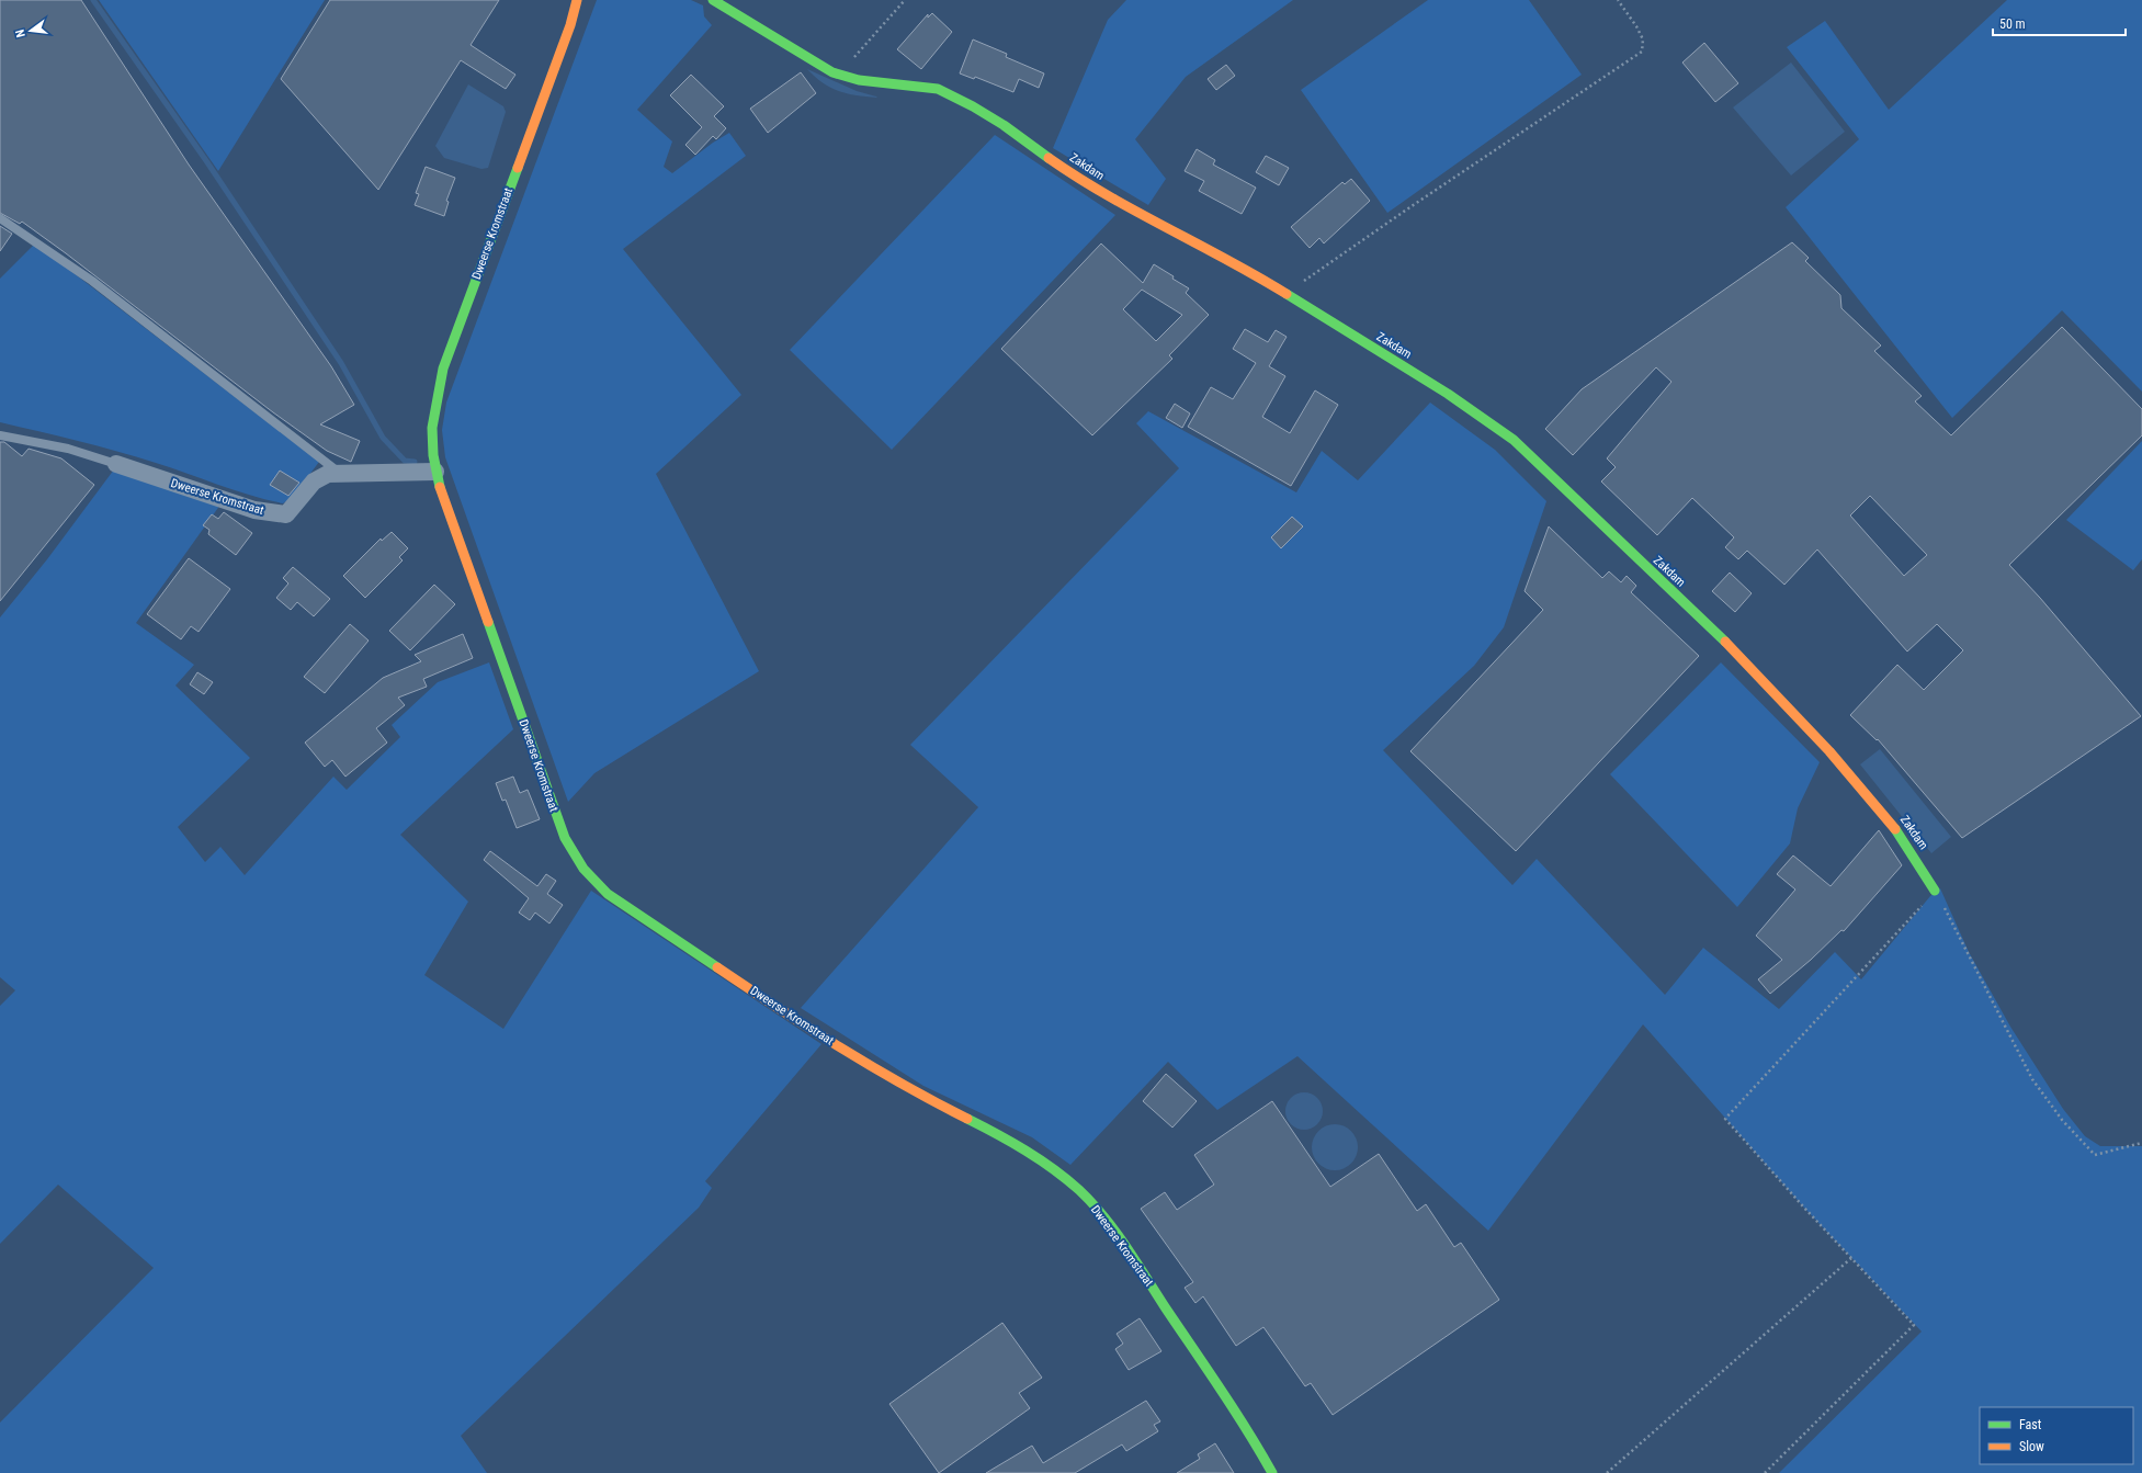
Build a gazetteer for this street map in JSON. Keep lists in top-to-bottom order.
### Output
{
  "streets": {
    "street": ["Zakdam", "Dweerse Kromstraat"]
  },
  "legend": ["Fast", "Slow"],
  "scale_bar": "50 m",
  "north": "left"
}
